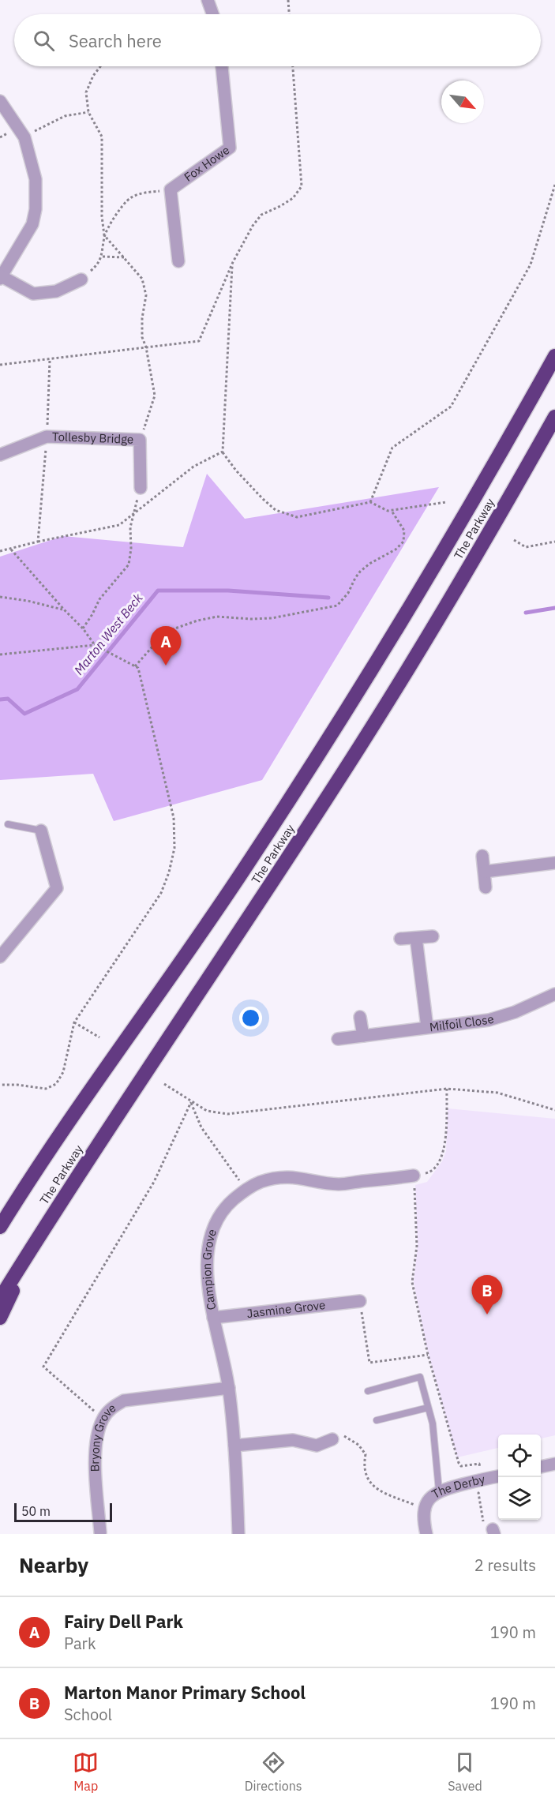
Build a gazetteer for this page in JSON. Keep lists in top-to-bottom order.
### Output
{
  "streets": {
    "highway": ["The Parkway"],
    "street": [
      "Fox Howe",
      "Tollesby Bridge",
      "Milfoil Close",
      "Campion Grove",
      "Jasmine Grove",
      "Bryony Grove",
      "The Derby"
    ]
  },
  "crossings": [
    ["Campion Grove", "Jasmine Grove"],
    ["Campion Grove", "Bryony Grove"]
  ],
  "water": ["Marton West Beck"],
  "scale_bar": "50 m",
  "north": "bottom right",
  "page": {
    "search": "Search here",
    "pins": ["A", "B"],
    "scale": "50 m",
    "heading": ["Nearby", "2 results"],
    "list": [
      {
        "mark": "A",
        "name": "Fairy Dell Park",
        "note": "Park",
        "value": "190 m"
      },
      {
        "mark": "B",
        "name": "Marton Manor Primary School",
        "note": "School",
        "value": "190 m"
      }
    ],
    "nav": ["Map", "Directions", "Saved"]
  }
}
